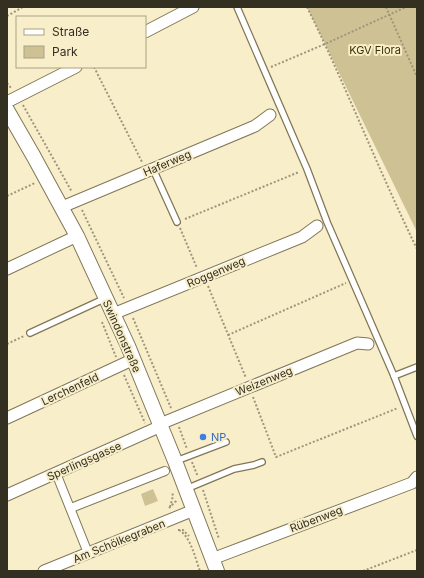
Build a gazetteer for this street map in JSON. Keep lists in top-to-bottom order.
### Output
{
  "streets": {
    "street": [
      "Haferweg",
      "Roggenweg",
      "Swindonstraße",
      "Weizenweg",
      "Lerchenfeld",
      "Sperlingsgasse",
      "Rübenweg",
      "Am Schölkegraben"
    ]
  },
  "crossings": [
    ["Haferweg", "Swindonstraße"],
    ["Roggenweg", "Swindonstraße"],
    ["Swindonstraße", "Weizenweg"],
    ["Swindonstraße", "Lerchenfeld"],
    ["Swindonstraße", "Sperlingsgasse"],
    ["Swindonstraße", "Rübenweg"],
    ["Swindonstraße", "Am Schölkegraben"],
    ["Weizenweg", "Sperlingsgasse"]
  ],
  "parks": ["KGV Flora"],
  "places": ["NP"],
  "legend": ["Straße", "Park"]
}
